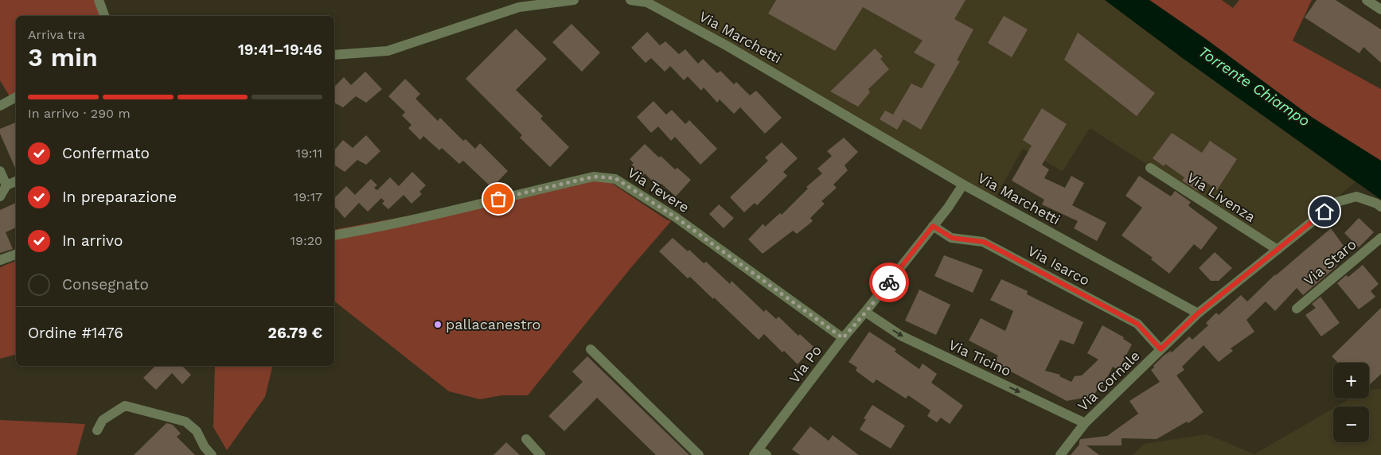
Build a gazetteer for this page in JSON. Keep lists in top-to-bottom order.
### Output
{
  "streets": {
    "street": [
      "Via Marchetti",
      "Via Tevere",
      "Via Livenza",
      "Via Staro",
      "Via Isarco",
      "Via Ticino",
      "Via Po",
      "Via Cornale"
    ]
  },
  "crossings": [
    ["Via Marchetti", "Via Po"],
    ["Via Marchetti", "Via Cornale"],
    ["Via Tevere", "Via Po"],
    ["Via Isarco", "Via Po"],
    ["Via Isarco", "Via Cornale"],
    ["Via Ticino", "Via Po"],
    ["Via Ticino", "Via Cornale"]
  ],
  "one_way": ["Via Ticino"],
  "water": ["Torrente Chiampo"],
  "places": ["pallacanestro"],
  "page": {
    "heading": ["3 min", "Arriva tra", "19:41–19:46"],
    "panel": ["Ordine #1476", "26.79 €"],
    "bar": "In arrivo · 290 m",
    "list": [
      ["Confermato", "19:11"],
      ["In preparazione", "19:17"],
      ["In arrivo", "19:20"],
      "Consegnato"
    ],
    "map_buttons": ["+", "−"]
  }
}
